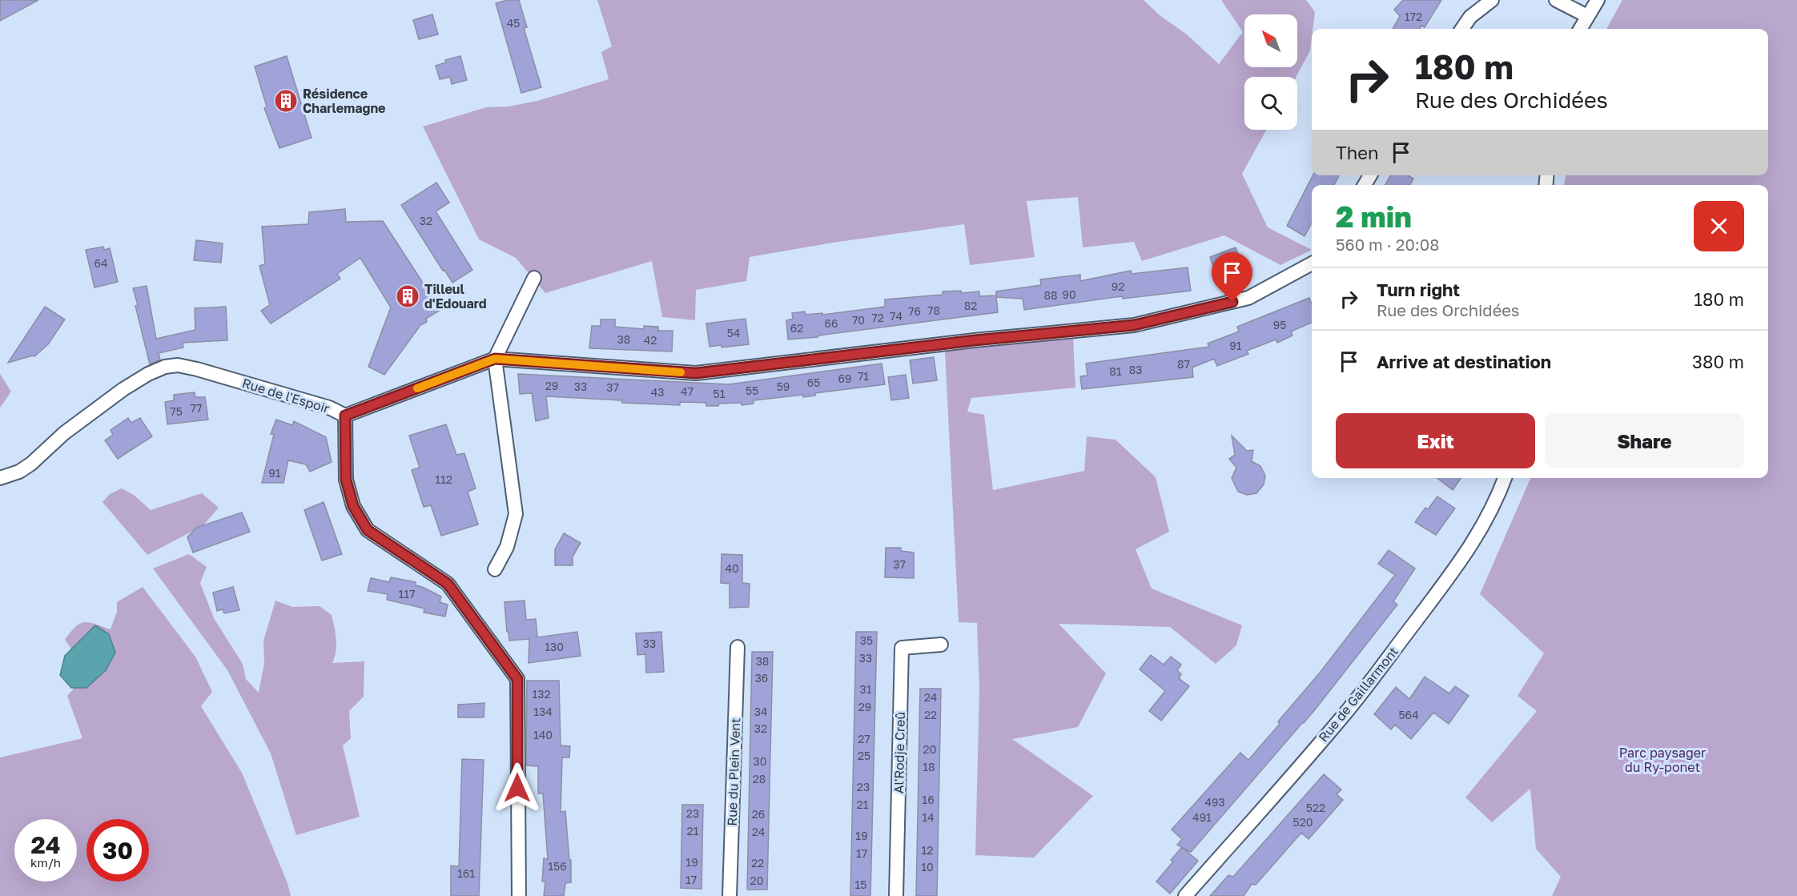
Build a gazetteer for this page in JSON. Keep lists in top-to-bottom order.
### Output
{
  "streets": {
    "street": [
      "Rue de l'Espoir",
      "Rue de Gaillarmont",
      "Al'Rodje Creû",
      "Rue du Plein Vent"
    ]
  },
  "parks": ["Parc paysager du Ry-ponet"],
  "places": {
    "building": ["Résidence Charlemagne", "Tilleul d'Edouard"]
  },
  "house_numbers": [
    "172",
    "45",
    "32",
    "64",
    "92",
    "90",
    "88",
    "82",
    "78",
    "76",
    "74",
    "72",
    "70",
    "66",
    "95",
    "62",
    "54",
    "38",
    "42",
    "91",
    "87",
    "83",
    "81",
    "71",
    "69",
    "65",
    "29",
    "33",
    "59",
    "37",
    "55",
    "47",
    "43",
    "51",
    "77",
    "75",
    "91",
    "112",
    "37",
    "40",
    "117",
    "35",
    "33",
    "130",
    "33",
    "38",
    "36",
    "31",
    "132",
    "24",
    "29",
    "134",
    "34",
    "22",
    "564",
    "32",
    "140",
    "27",
    "20",
    "25",
    "30",
    "18",
    "28",
    "23",
    "16",
    "493",
    "21",
    "522",
    "23",
    "26",
    "14",
    "491",
    "520",
    "21",
    "24",
    "19",
    "12",
    "17",
    "19",
    "22",
    "156",
    "10",
    "161",
    "17",
    "20",
    "15"
  ],
  "north": "top left",
  "page": {
    "turn": ["180 m", "Rue des Orchidées"],
    "then": "Then",
    "heading": ["2 min", "560 m · 20:08"],
    "list": [
      {
        "name": "Turn right",
        "note": "Rue des Orchidées",
        "value": "180 m"
      },
      {
        "name": "Arrive at destination",
        "value": "380 m"
      }
    ],
    "buttons": ["Exit", "Share"],
    "speed": "24 km/h",
    "limit": "30"
  }
}
